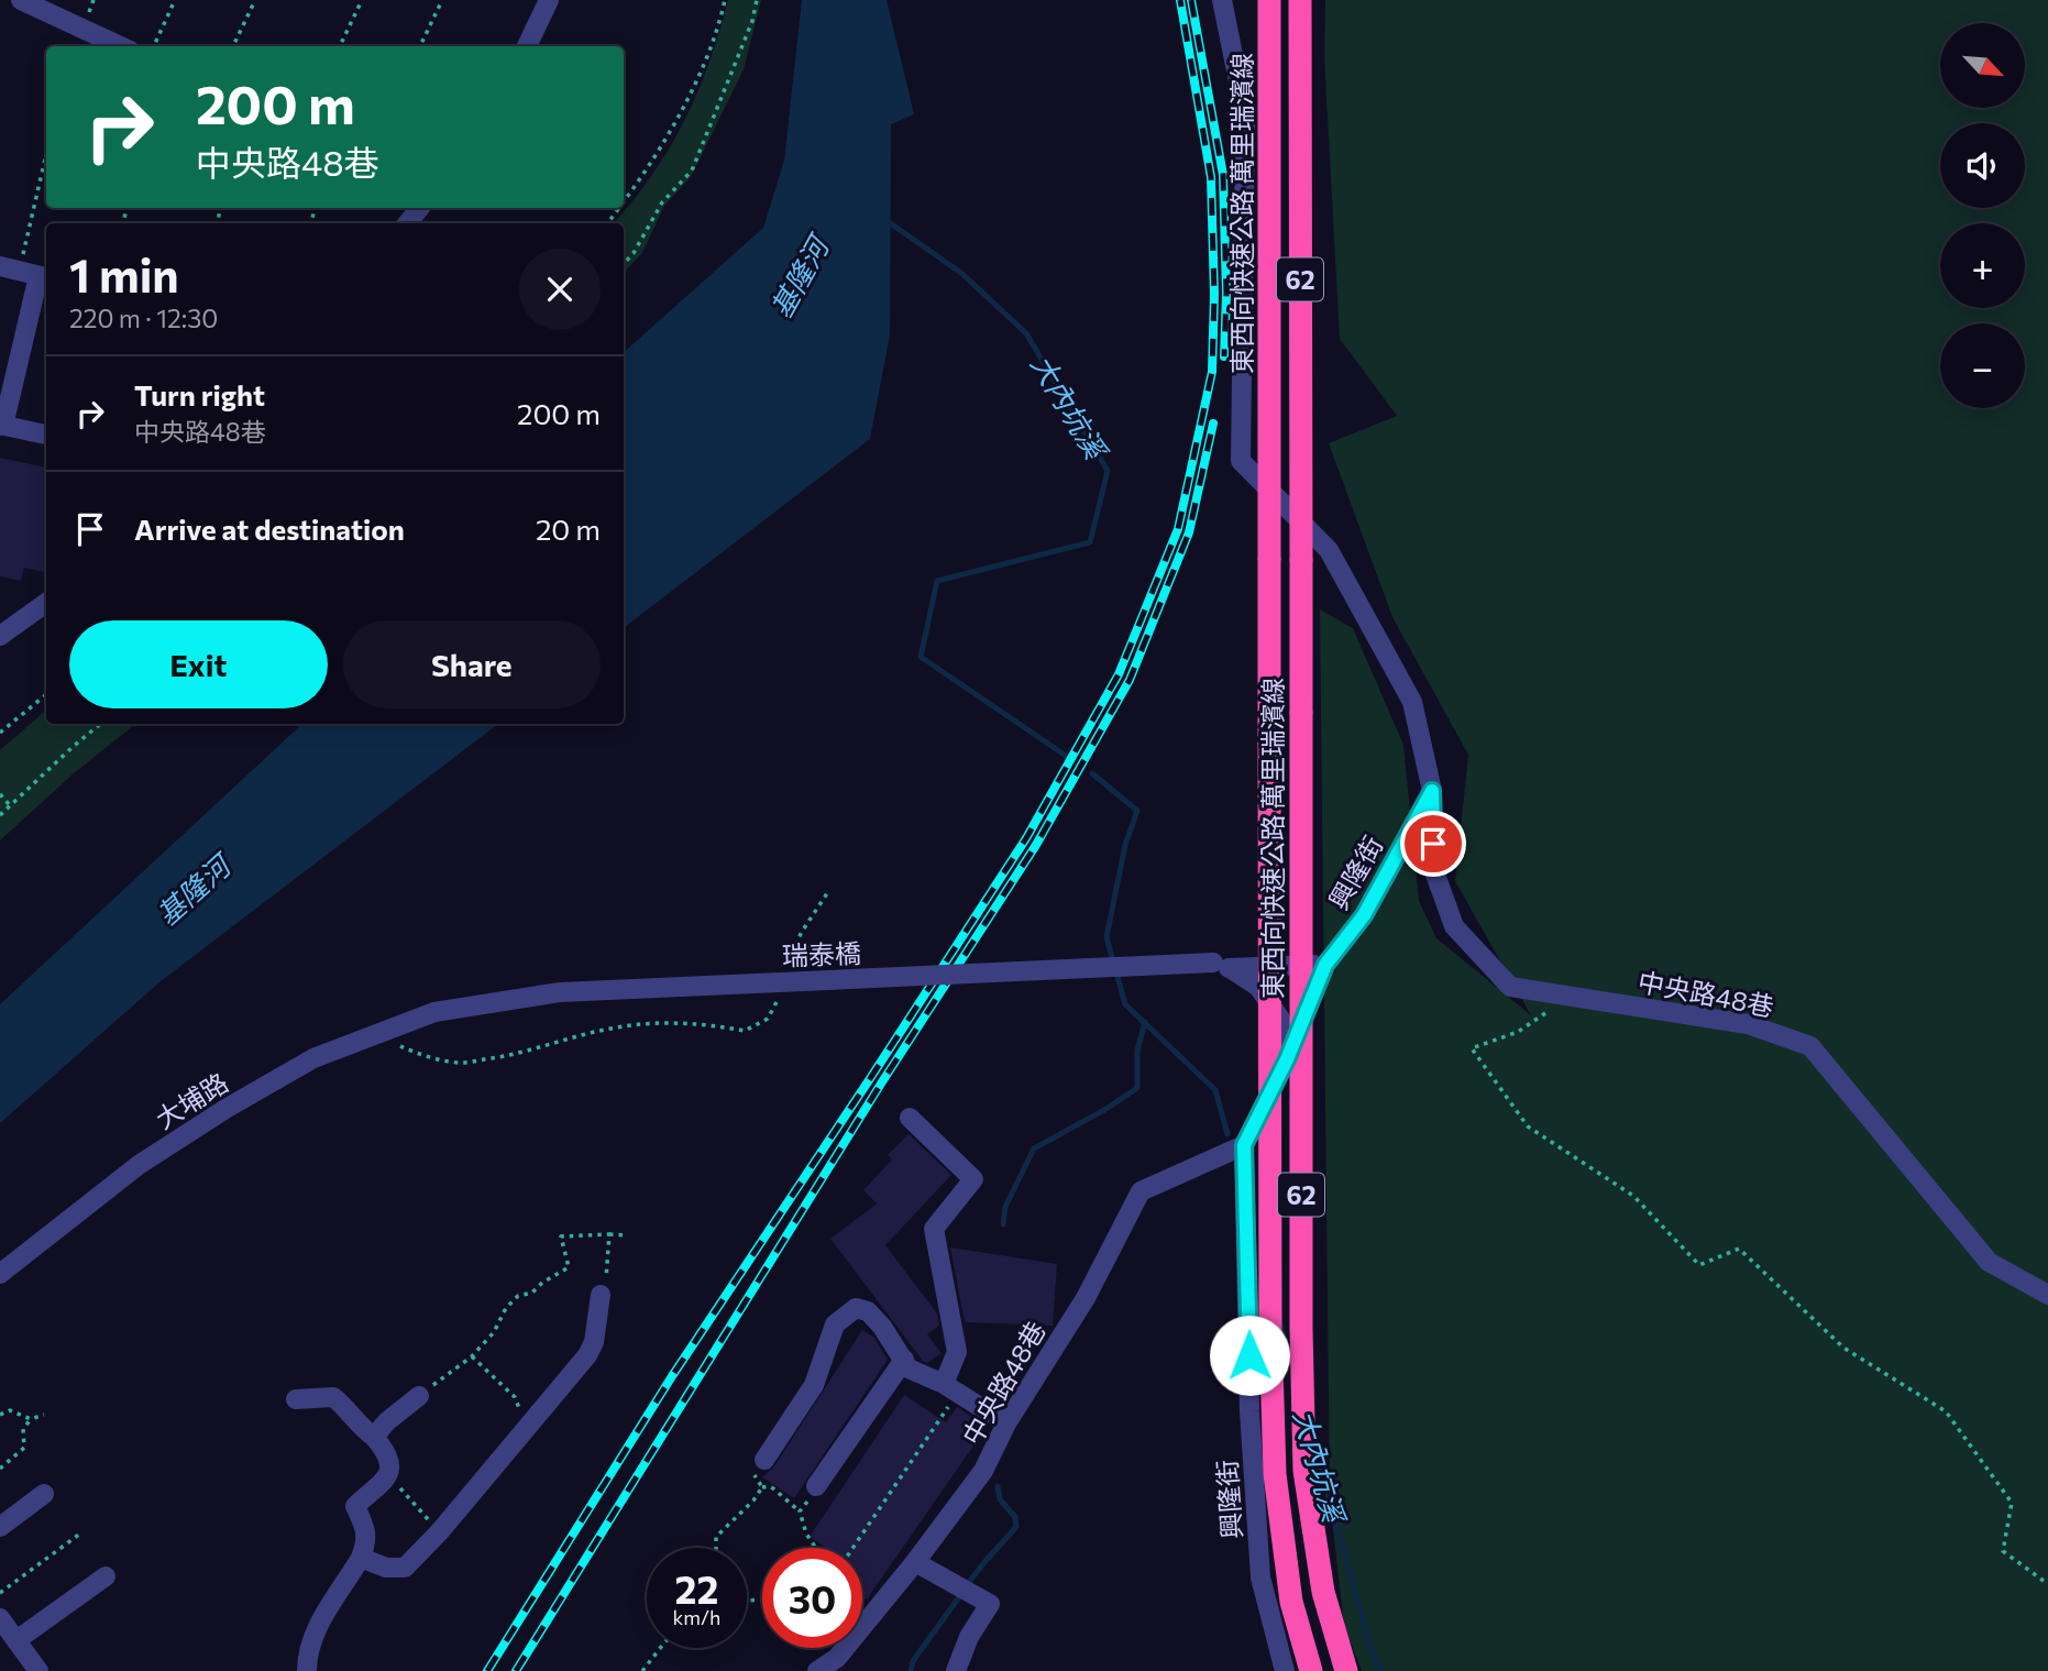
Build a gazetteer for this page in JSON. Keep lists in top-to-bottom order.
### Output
{
  "streets": {
    "highway": ["東西向快速公路 萬里瑞濱線", "62"],
    "street": [
      "興隆街",
      "瑞泰橋",
      "中央路48巷",
      "大埔路"
    ]
  },
  "crossings": [
    ["興隆街", "中央路48巷"],
    ["瑞泰橋", "大埔路"]
  ],
  "water": ["基隆河", "大內坑溪"],
  "north": "bottom right",
  "page": {
    "map_buttons": ["+", "−"],
    "turn": ["200 m", "中央路48巷"],
    "heading": ["1 min", "220 m · 12:30"],
    "list": [
      {
        "name": "Turn right",
        "note": "中央路48巷",
        "value": "200 m"
      },
      {
        "name": "Arrive at destination",
        "value": "20 m"
      }
    ],
    "buttons": ["Exit", "Share"],
    "speed": "22 km/h",
    "limit": "30"
  }
}
